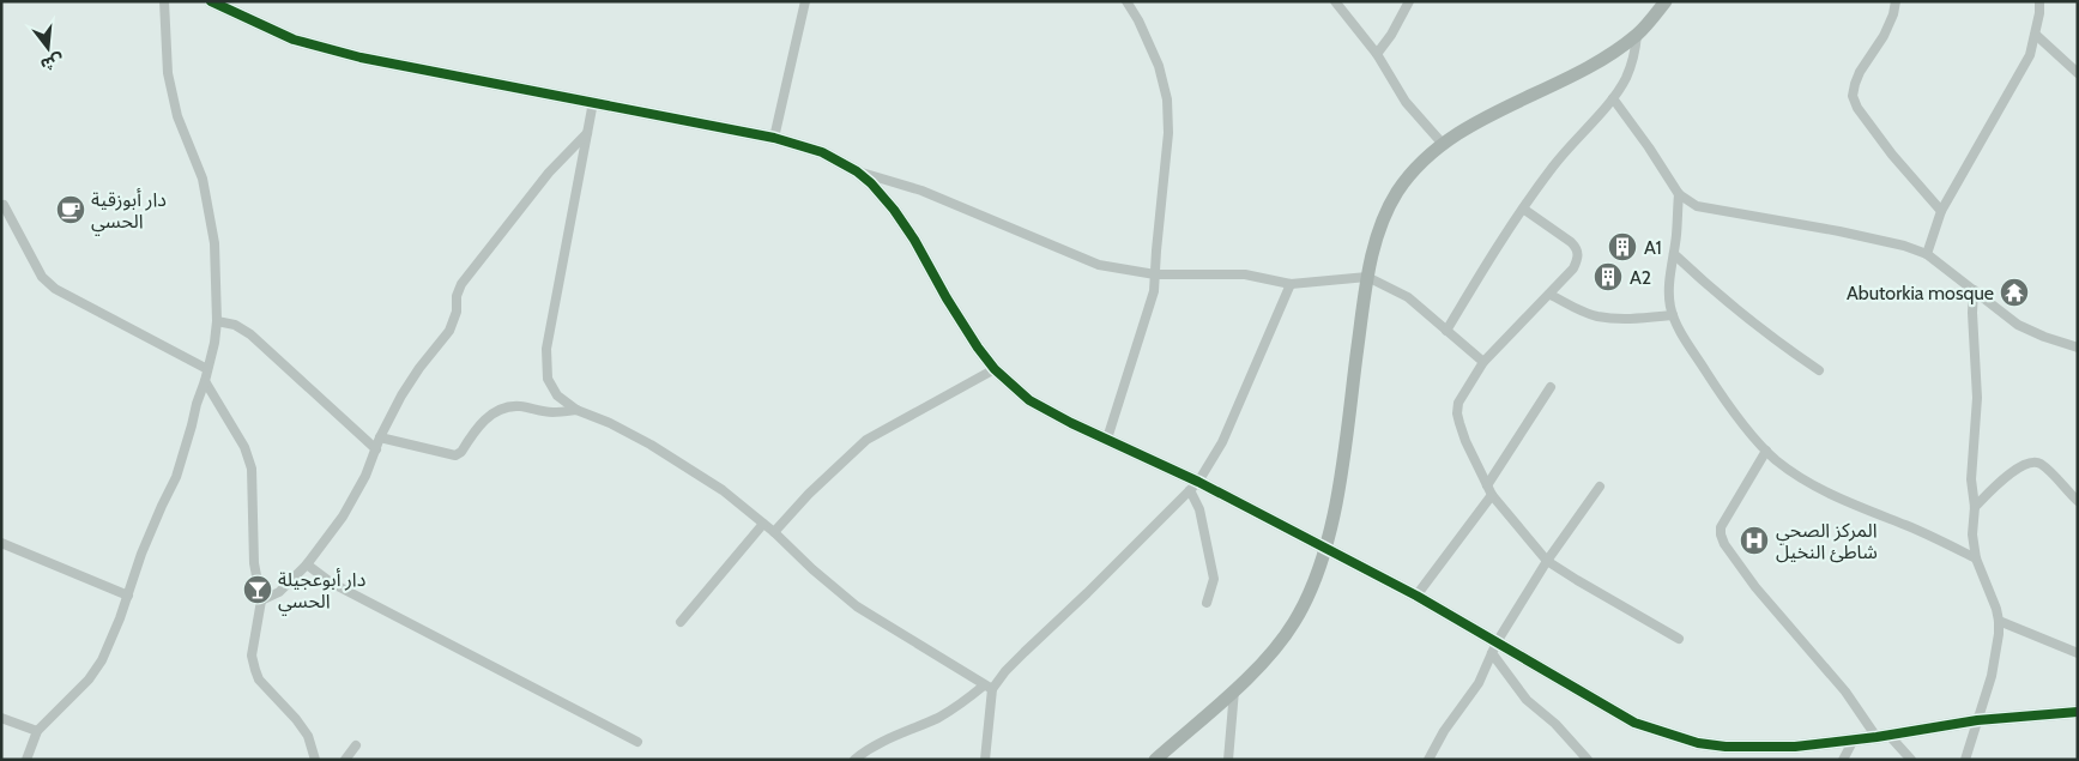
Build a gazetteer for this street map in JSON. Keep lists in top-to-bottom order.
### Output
{
  "places": {
    "cafe": ["دار أبوزقية الحسي"],
    "building": ["A1", "A2"],
    "temple": ["Abutorkia mosque"],
    "hospital": ["المركز الصحي شاطئ النخيل"],
    "bar": ["دار أبوعجيلة الحسي"]
  },
  "north": "bottom"
}
